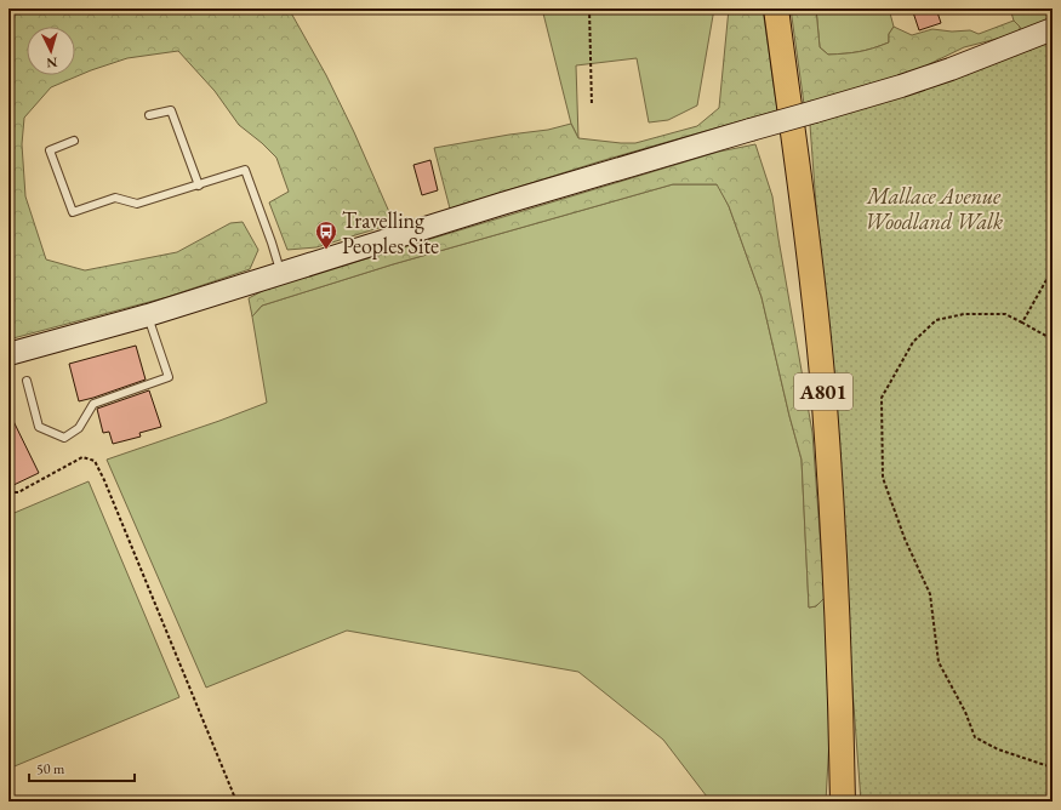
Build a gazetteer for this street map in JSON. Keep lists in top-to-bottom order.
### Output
{
  "streets": {
    "main road": ["A801"]
  },
  "parks": ["Mallace Avenue Woodland Walk"],
  "places": {
    "bus stop": ["Travelling Peoples Site"]
  },
  "scale_bar": "50 m",
  "north": "bottom"
}
